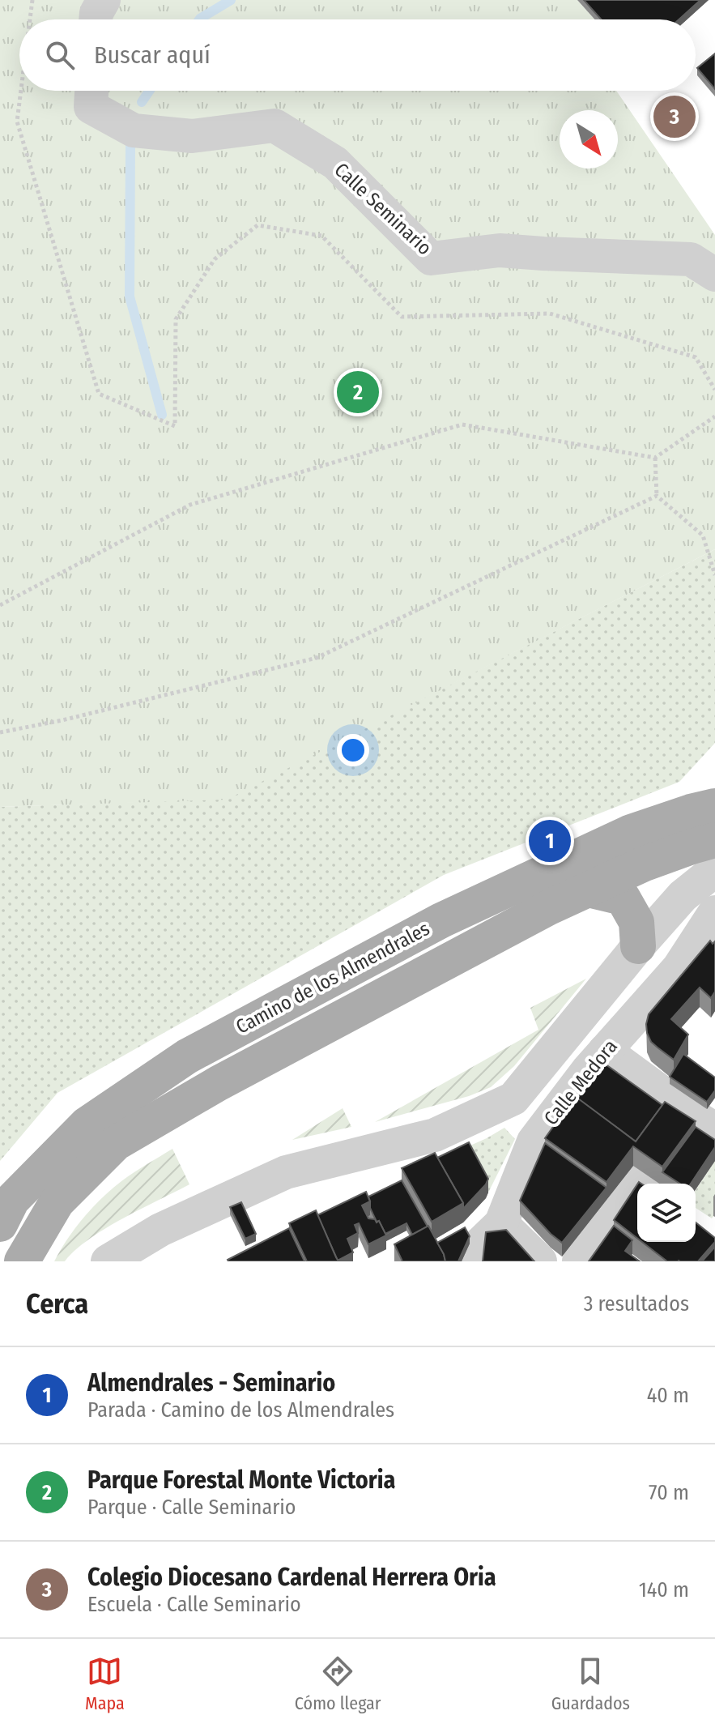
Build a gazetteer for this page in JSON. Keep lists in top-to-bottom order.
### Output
{
  "streets": {
    "main road": ["Camino de los Almendrales"],
    "street": ["Calle Seminario", "Calle Medora"]
  },
  "north": "bottom right",
  "page": {
    "search": "Buscar aquí",
    "pins": ["3", "2", "1"],
    "heading": ["Cerca", "3 resultados"],
    "list": [
      {
        "mark": "1",
        "name": "Almendrales - Seminario",
        "note": "Parada · Camino de los Almendrales",
        "value": "40 m"
      },
      {
        "mark": "2",
        "name": "Parque Forestal Monte Victoria",
        "note": "Parque · Calle Seminario",
        "value": "70 m"
      },
      {
        "mark": "3",
        "name": "Colegio Diocesano Cardenal Herrera Oria",
        "note": "Escuela · Calle Seminario",
        "value": "140 m"
      }
    ],
    "nav": ["Mapa", "Cómo llegar", "Guardados"]
  }
}
